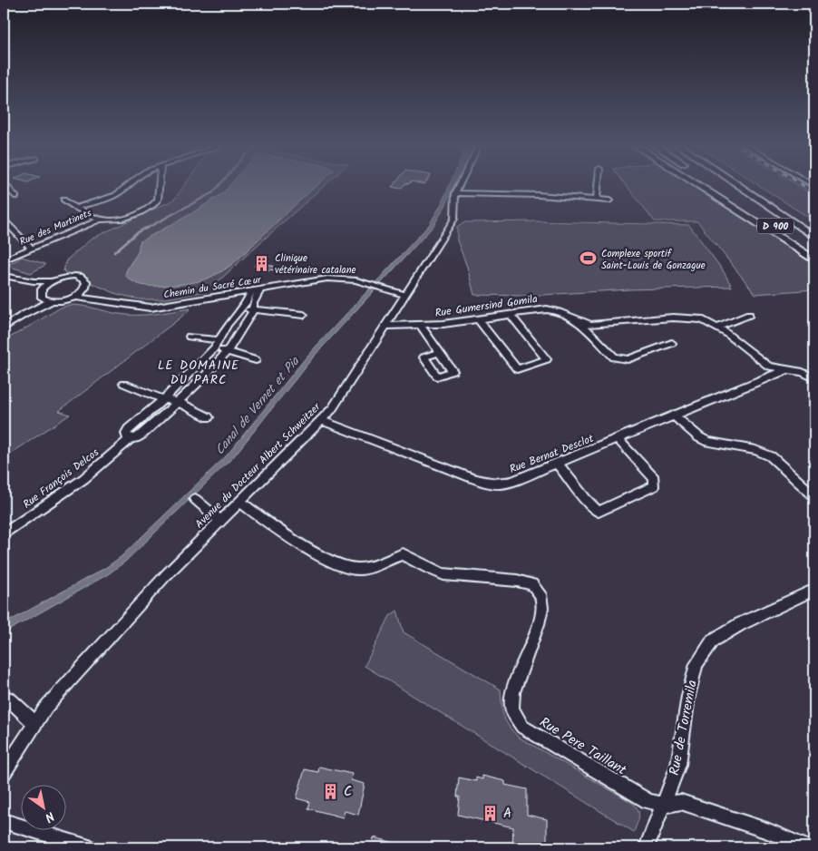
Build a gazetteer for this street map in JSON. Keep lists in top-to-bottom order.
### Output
{
  "streets": {
    "highway": ["D 900"],
    "street": [
      "Rue des Martinets",
      "Chemin du Sacré Cœur",
      "Rue Gumersind Gomila",
      "Rue Bernat Desclot",
      "Avenue du Docteur Albert Schweitzer",
      "Rue François Delcos",
      "Rue de Torremila",
      "Rue Pere Taillant"
    ]
  },
  "crossings": [
    ["Chemin du Sacré Cœur", "Avenue du Docteur Albert Schweitzer"],
    ["Chemin du Sacré Cœur", "Rue François Delcos"],
    ["Rue Gumersind Gomila", "Rue Bernat Desclot"],
    ["Rue Gumersind Gomila", "Avenue du Docteur Albert Schweitzer"],
    ["Rue Bernat Desclot", "Avenue du Docteur Albert Schweitzer"],
    ["Avenue du Docteur Albert Schweitzer", "Rue Pere Taillant"],
    ["Rue de Torremila", "Rue Pere Taillant"]
  ],
  "districts": ["LE DOMAINE DU PARC"],
  "water": ["Canal de Vernet et Pia"],
  "places": {
    "sports": ["Complexe sportif Saint-Louis de Gonzague"],
    "building": ["Clinique vétérinaire catalane", "C", "A"]
  },
  "north": "bottom right"
}
